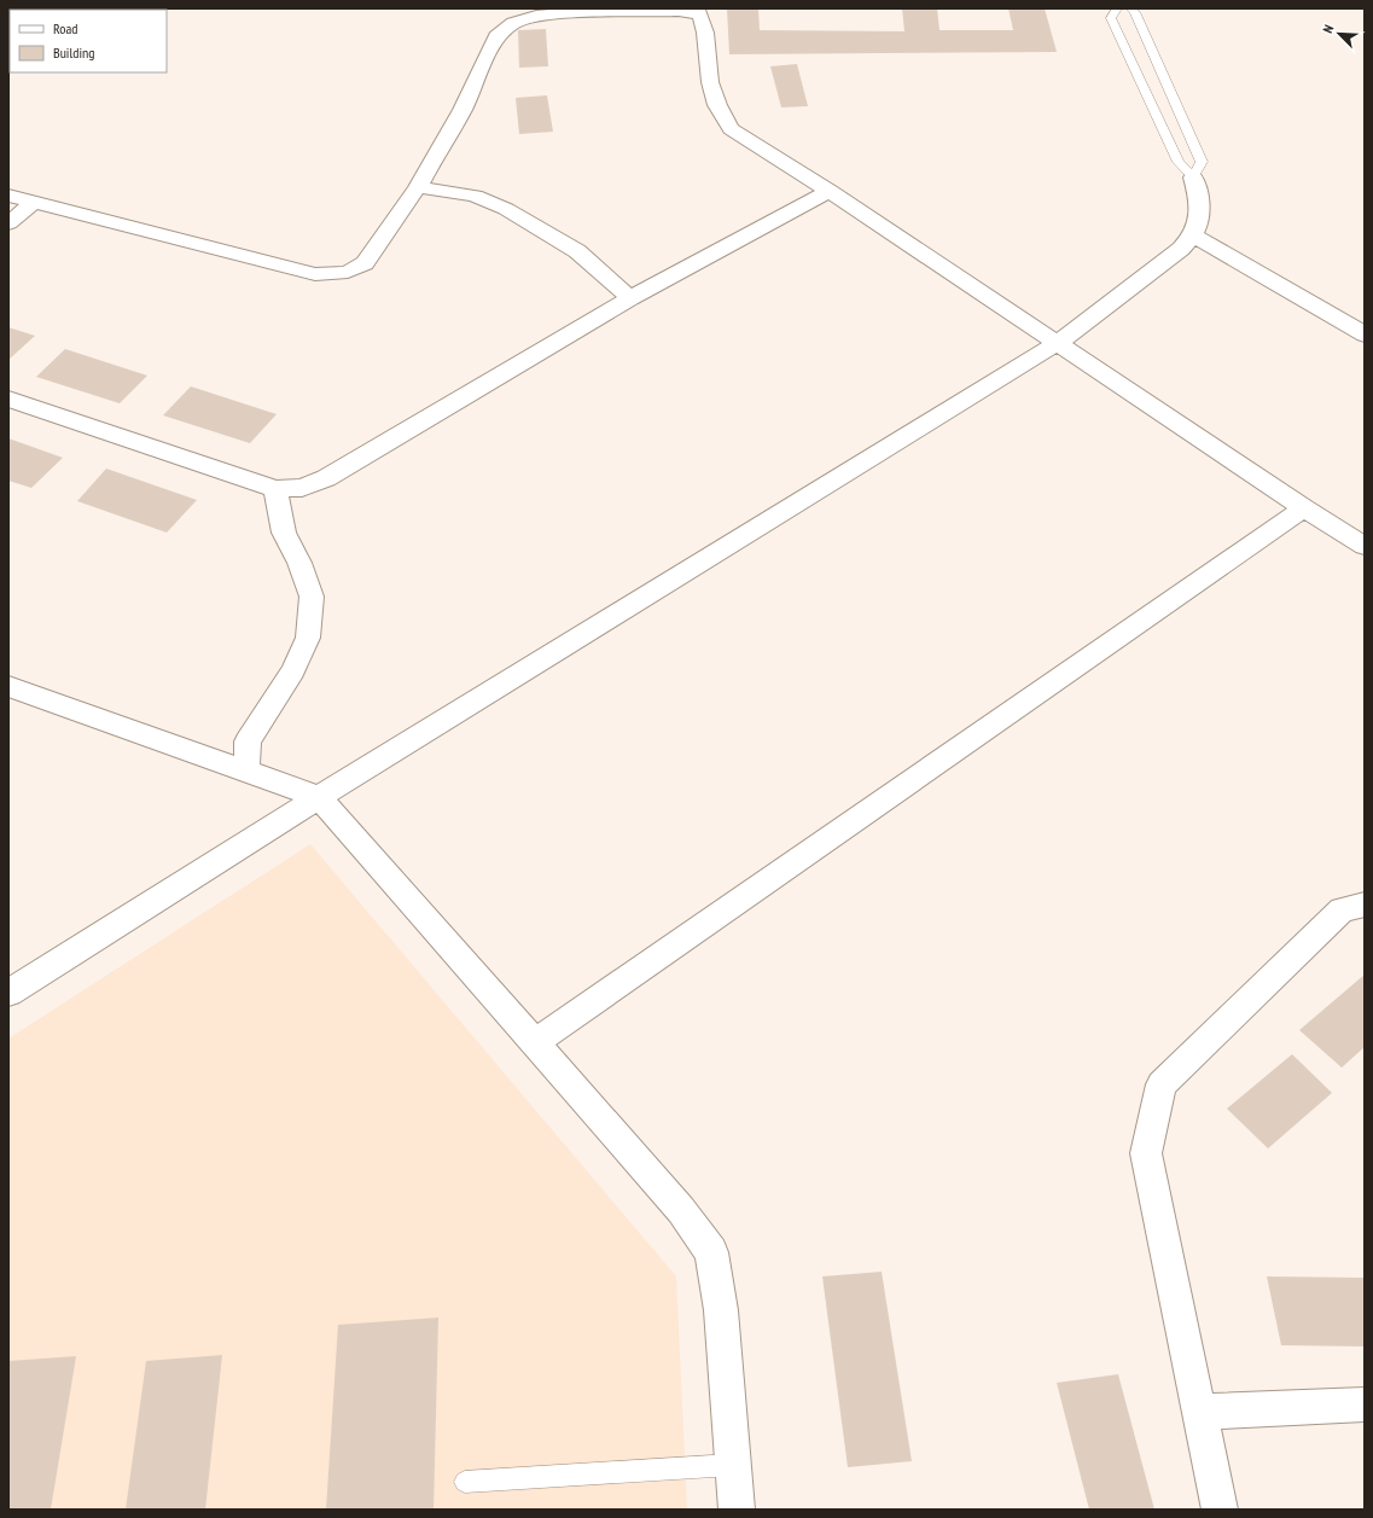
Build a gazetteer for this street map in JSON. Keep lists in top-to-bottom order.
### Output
{
  "legend": ["Road", "Building"],
  "north": "top left"
}
